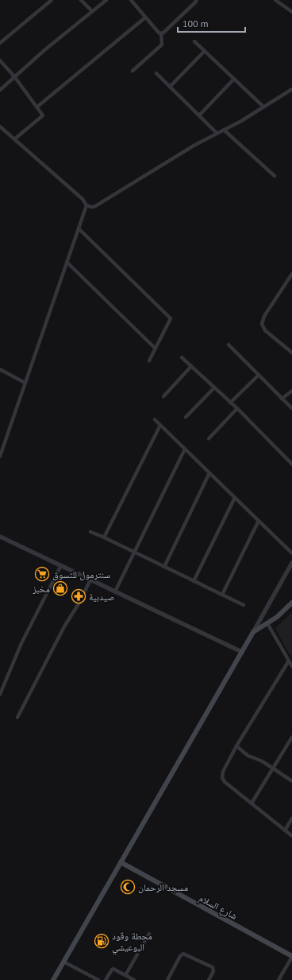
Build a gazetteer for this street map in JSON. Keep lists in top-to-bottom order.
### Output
{
  "streets": {
    "main road": ["شارع السلام"]
  },
  "places": {
    "supermarket": ["سنترمول للتسوق"],
    "shop": ["مخبز"],
    "pharmacy": ["صيدبية"],
    "mosque": ["مسجد الرحمان"],
    "fuel station": ["محطة وقود البوعيشي"]
  },
  "scale_bar": "100 m"
}
